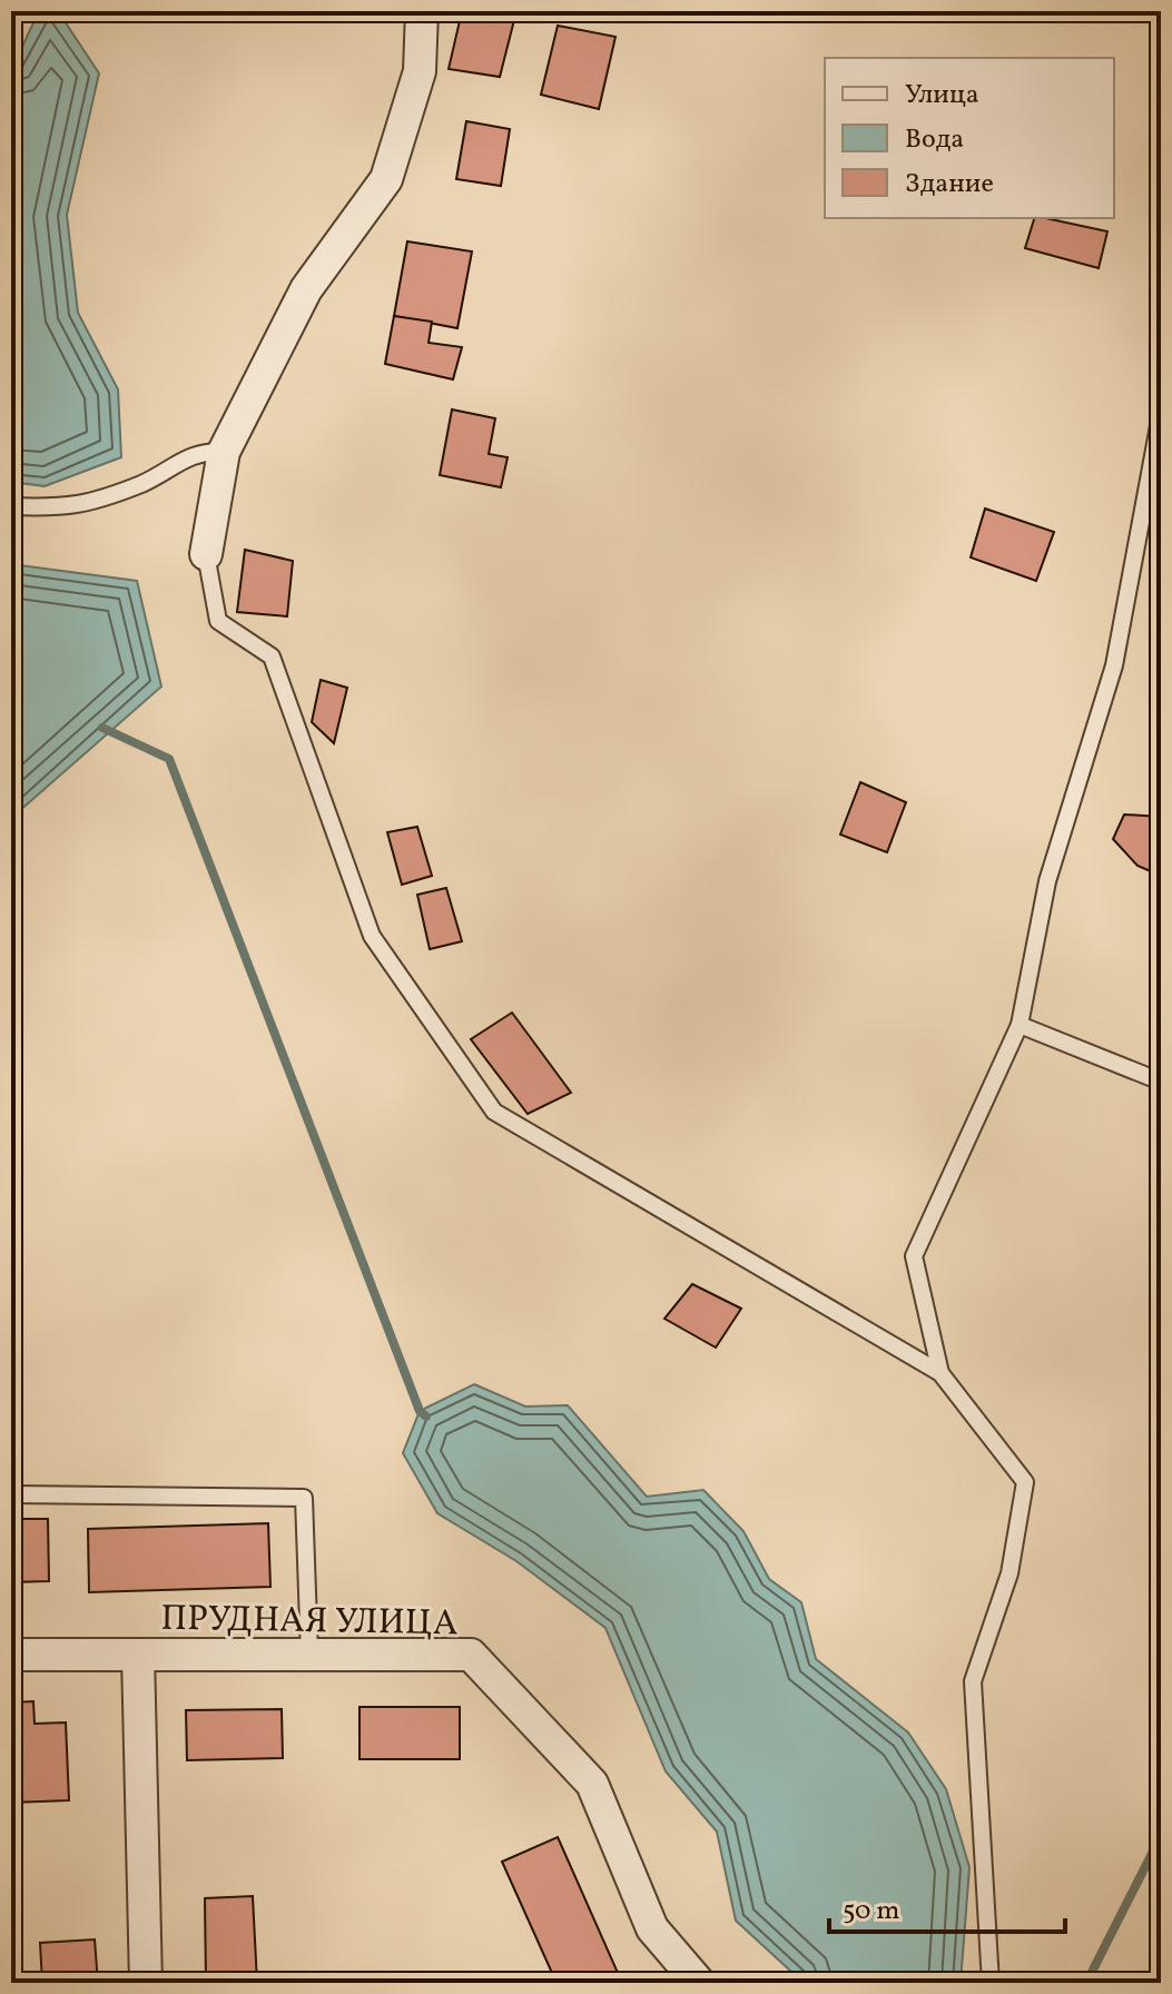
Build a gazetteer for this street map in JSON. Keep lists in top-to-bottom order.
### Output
{
  "streets": {
    "street": ["ПРУДНАЯ УЛИЦА"]
  },
  "legend": ["Улица", "Вода", "Здание"],
  "scale_bar": "50 m"
}
